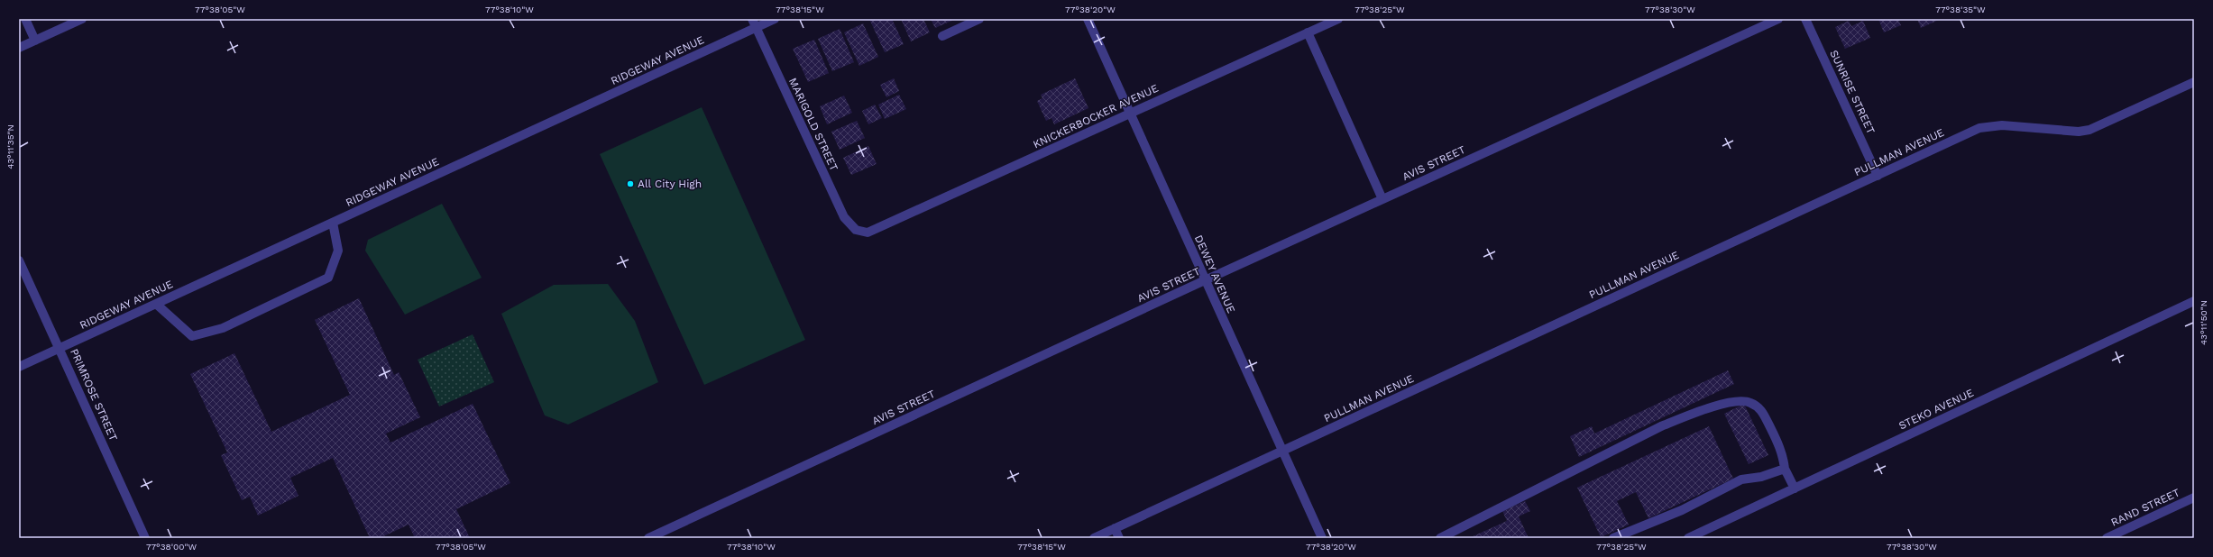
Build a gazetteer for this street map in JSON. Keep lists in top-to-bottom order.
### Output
{
  "streets": {
    "street": [
      "RIDGEWAY AVENUE",
      "SUNRISE STREET",
      "KNICKERBOCKER AVENUE",
      "MARIGOLD STREET",
      "PULLMAN AVENUE",
      "AVIS STREET",
      "DEWEY AVENUE",
      "PRIMROSE STREET",
      "STEKO AVENUE",
      "RAND STREET"
    ]
  },
  "crossings": [
    ["RIDGEWAY AVENUE", "MARIGOLD STREET"],
    ["RIDGEWAY AVENUE", "PRIMROSE STREET"],
    ["SUNRISE STREET", "PULLMAN AVENUE"],
    ["KNICKERBOCKER AVENUE", "MARIGOLD STREET"],
    ["KNICKERBOCKER AVENUE", "DEWEY AVENUE"],
    ["PULLMAN AVENUE", "DEWEY AVENUE"],
    ["AVIS STREET", "DEWEY AVENUE"]
  ],
  "places": ["All City High"],
  "coordinates": [
    "77°38'05\"W",
    "77°38'10\"W",
    "77°38'15\"W",
    "77°38'20\"W",
    "77°38'25\"W",
    "77°38'30\"W",
    "77°38'35\"W",
    "43°11'35\"N",
    "43°11'50\"N",
    "77°38'00\"W"
  ]
}
